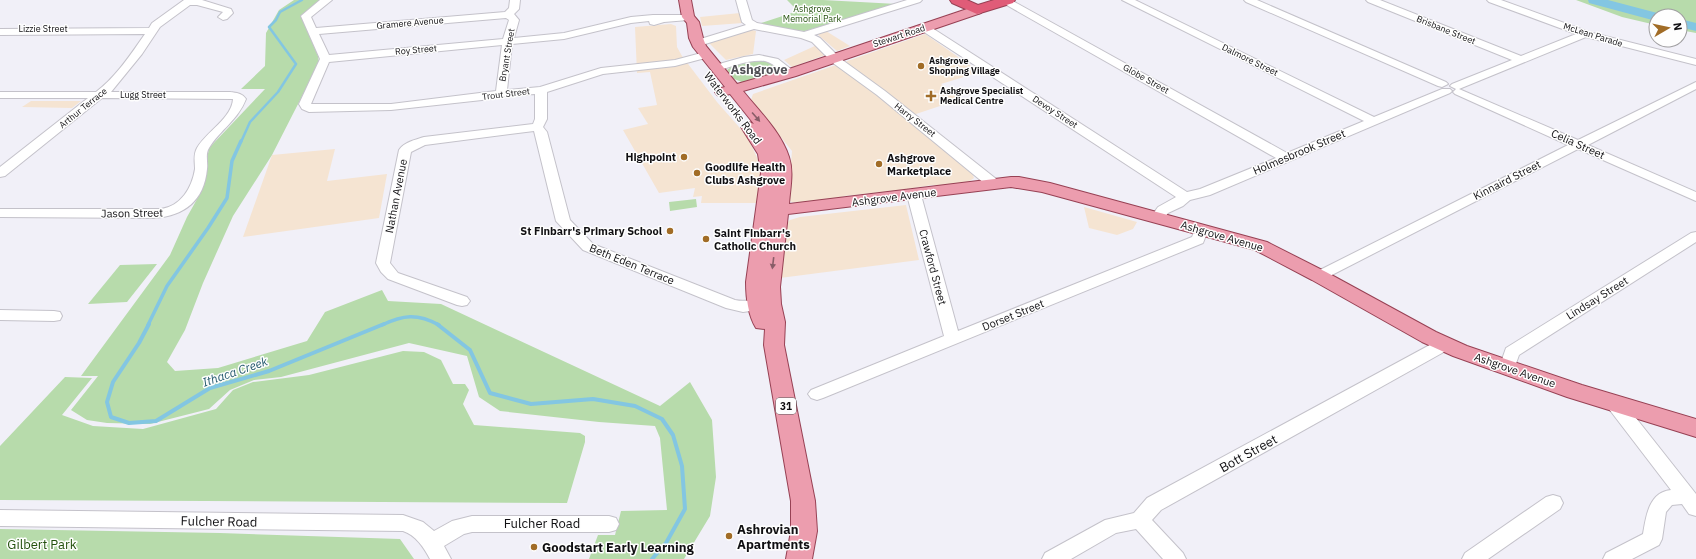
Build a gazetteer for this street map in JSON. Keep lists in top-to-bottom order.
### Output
{
  "streets": {
    "highway": ["Stewart Road"],
    "main road": ["Waterworks Road", "Ashgrove Avenue", "31"],
    "street": [
      "Gramere Avenue",
      "Lizzie Street",
      "Brisbane Street",
      "McLean Parade",
      "Roy Street",
      "Bryant Street",
      "Dalmore Street",
      "Globe Street",
      "Trout Street",
      "Lugg Street",
      "Arthur Terrace",
      "Devoy Street",
      "Harry Street",
      "Celia Street",
      "Holmesbrook Street",
      "Kinnaird Street",
      "Nathan Avenue",
      "Jason Street",
      "Beth Eden Terrace",
      "Crawford Street",
      "Lindsay Street",
      "Dorset Street",
      "Bott Street",
      "Fulcher Road"
    ]
  },
  "crossings": [
    ["Gramere Avenue", "Bryant Street"],
    ["Lizzie Street", "Arthur Terrace"],
    ["Brisbane Street", "Holmesbrook Street"],
    ["McLean Parade", "Holmesbrook Street"],
    ["Stewart Road", "Globe Street"],
    ["Stewart Road", "Waterworks Road"],
    ["Stewart Road", "Devoy Street"],
    ["Stewart Road", "Harry Street"],
    ["Roy Street", "Bryant Street"],
    ["Roy Street", "Trout Street"],
    ["Roy Street", "Waterworks Road"],
    ["Bryant Street", "Trout Street"],
    ["Dalmore Street", "Holmesbrook Street"],
    ["Globe Street", "Holmesbrook Street"],
    ["Trout Street", "Waterworks Road"],
    ["Trout Street", "Beth Eden Terrace"],
    ["Lugg Street", "Arthur Terrace"],
    ["Lugg Street", "Jason Street"],
    ["Waterworks Road", "Ashgrove Avenue"],
    ["Waterworks Road", "Beth Eden Terrace"],
    ["Devoy Street", "Holmesbrook Street"],
    ["Harry Street", "Ashgrove Avenue"],
    ["Celia Street", "Holmesbrook Street"],
    ["Celia Street", "Kinnaird Street"],
    ["Holmesbrook Street", "Ashgrove Avenue"],
    ["Kinnaird Street", "Ashgrove Avenue"],
    ["Nathan Avenue", "Beth Eden Terrace"],
    ["Ashgrove Avenue", "Crawford Street"],
    ["Ashgrove Avenue", "Lindsay Street"],
    ["Ashgrove Avenue", "Dorset Street"],
    ["Ashgrove Avenue", "Bott Street"],
    ["Crawford Street", "Dorset Street"]
  ],
  "districts": ["Ashgrove"],
  "water": ["Ithaca Creek"],
  "parks": ["Ashgrove Memorial Park", "Gilbert Park"],
  "places": {
    "other": [
      "Ashgrove Shopping Village",
      "Highpoint",
      "Ashgrove Marketplace",
      "Goodlife Health Clubs Ashgrove",
      "St Finbarr's Primary School",
      "Saint Finbarr's Catholic Church",
      "Ashrovian Apartments",
      "Goodstart Early Learning"
    ],
    "health": ["Ashgrove Specialist Medical Centre"]
  },
  "north": "right"
}
